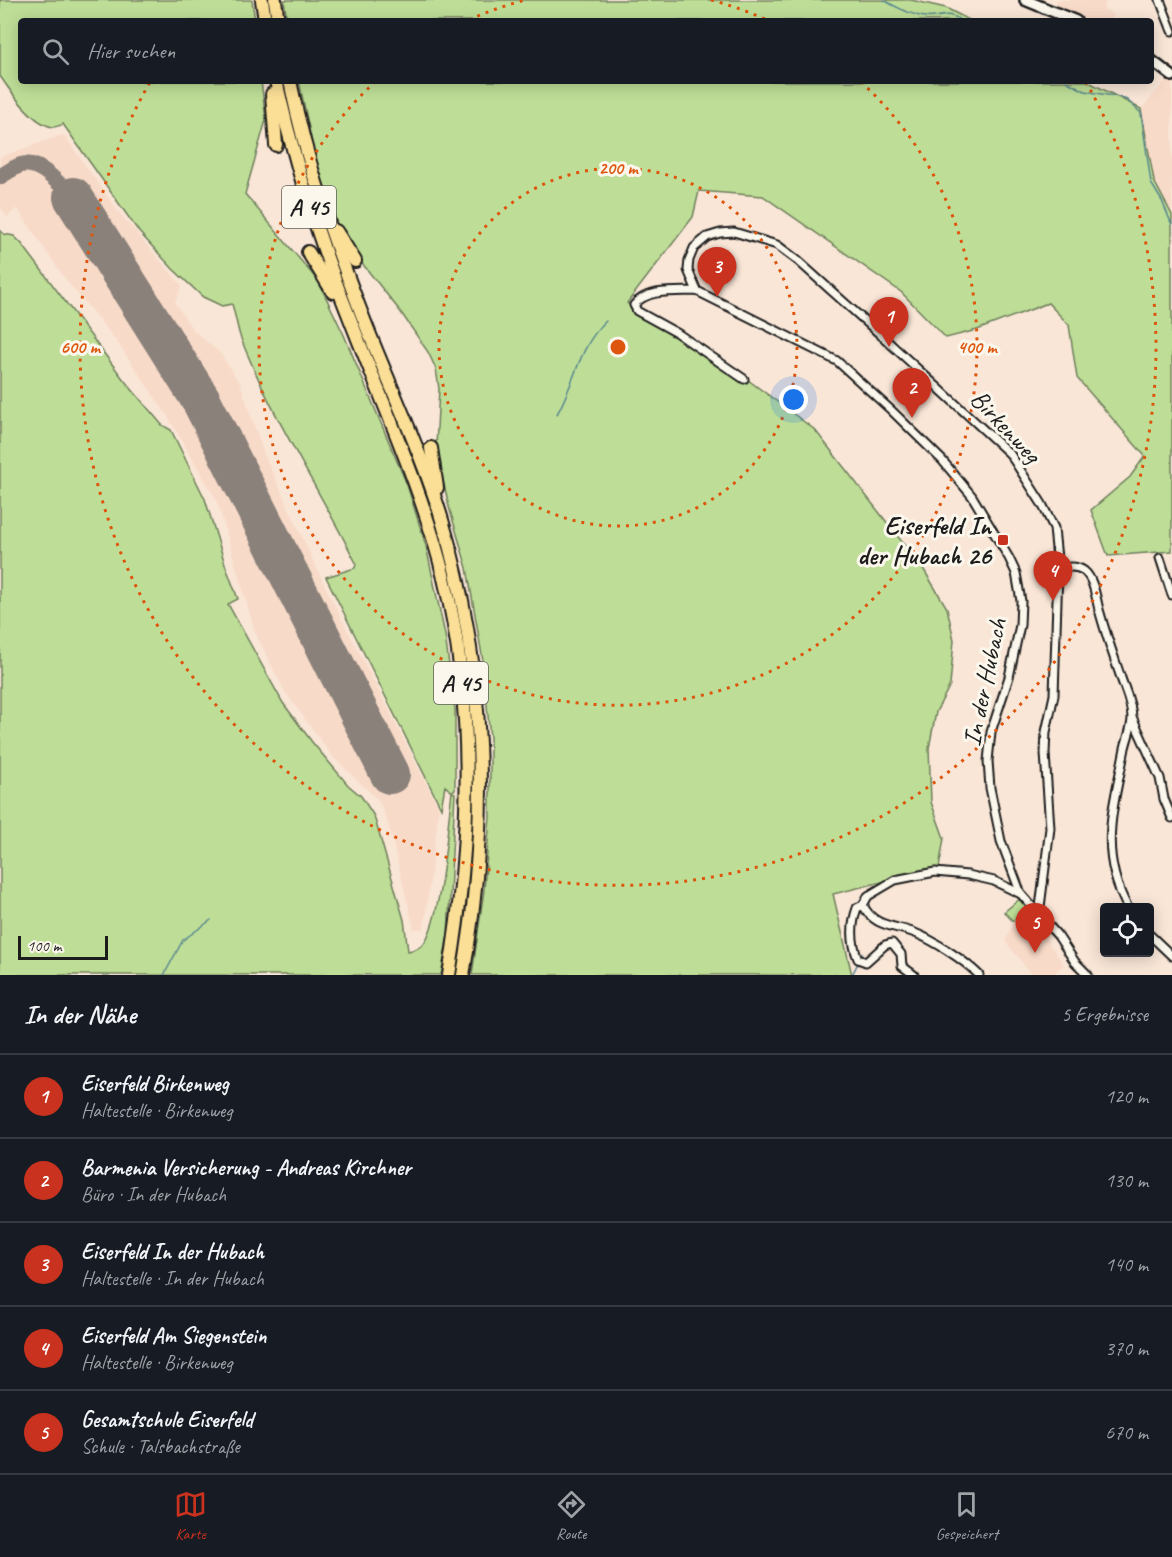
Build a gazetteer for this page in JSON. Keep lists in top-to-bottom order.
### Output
{
  "streets": {
    "highway": ["A 45"],
    "street": ["Birkenweg", "In der Hubach"]
  },
  "crossings": [
    ["Birkenweg", "In der Hubach"]
  ],
  "places": {
    "transit": ["Eiserfeld In der Hubach 26"]
  },
  "scale_bar": "100 m",
  "page": {
    "search": "Hier suchen",
    "pins": [
      "3",
      "1",
      "2",
      "4",
      "5"
    ],
    "scale": "100 m",
    "heading": ["In der Nähe", "5 Ergebnisse"],
    "list": [
      {
        "mark": "1",
        "name": "Eiserfeld Birkenweg",
        "note": "Haltestelle · Birkenweg",
        "value": "120 m"
      },
      {
        "mark": "2",
        "name": "Barmenia Versicherung - Andreas Kirchner",
        "note": "Büro · In der Hubach",
        "value": "130 m"
      },
      {
        "mark": "3",
        "name": "Eiserfeld In der Hubach",
        "note": "Haltestelle · In der Hubach",
        "value": "140 m"
      },
      {
        "mark": "4",
        "name": "Eiserfeld Am Siegenstein",
        "note": "Haltestelle · Birkenweg",
        "value": "370 m"
      },
      {
        "mark": "5",
        "name": "Gesamtschule Eiserfeld",
        "note": "Schule · Talsbachstraße",
        "value": "670 m"
      }
    ],
    "nav": ["Karte", "Route", "Gespeichert"]
  },
  "rings": ["200 m", "400 m", "600 m"]
}
